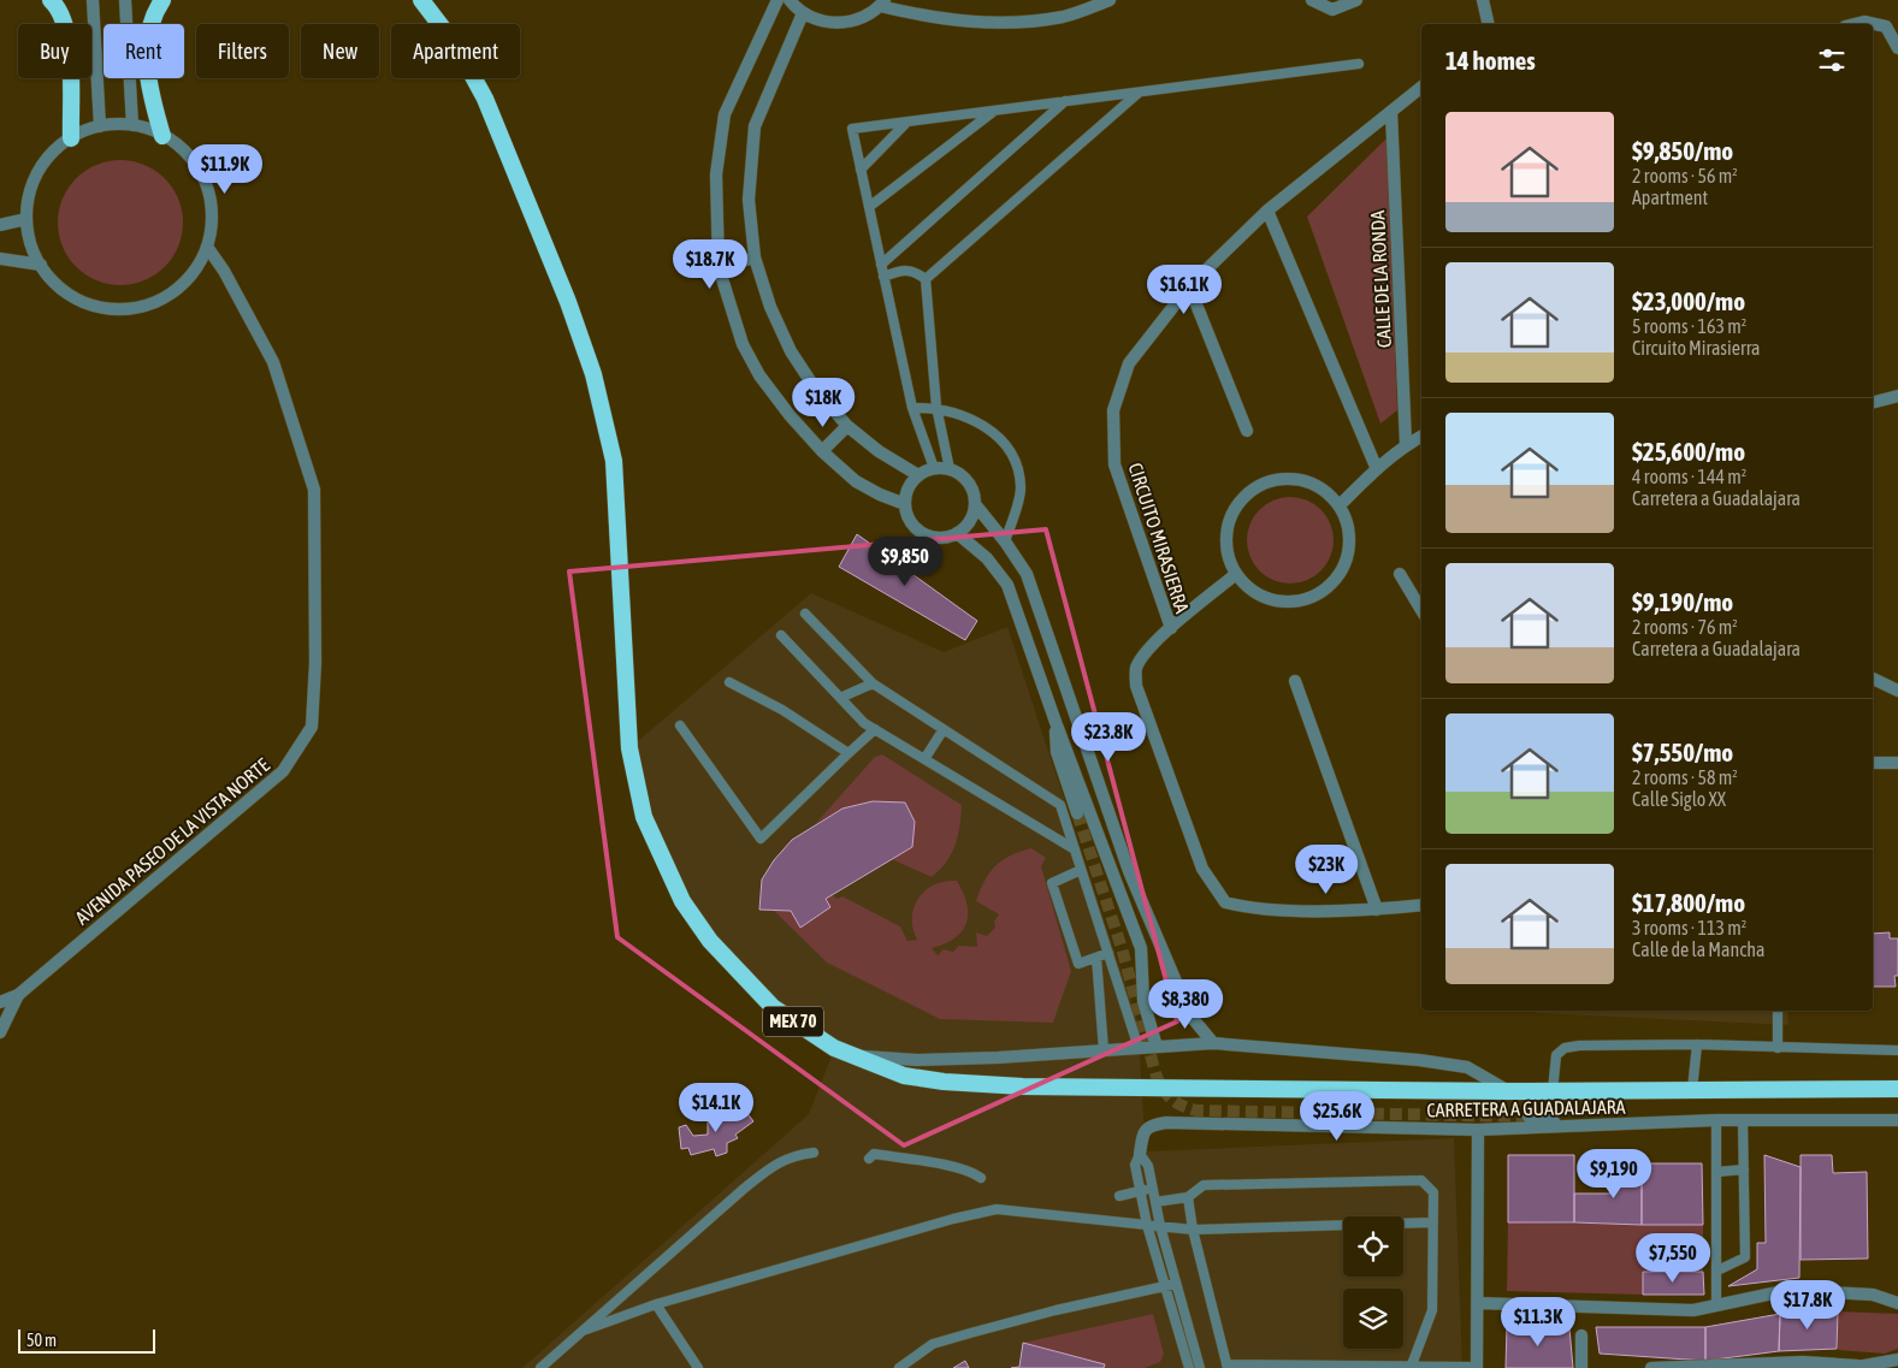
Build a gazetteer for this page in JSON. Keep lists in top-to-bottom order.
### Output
{
  "streets": {
    "highway": ["MEX 70"],
    "street": [
      "CALLE DE LA RONDA",
      "CIRCUITO MIRASIERRA",
      "AVENIDA PASEO DE LA VISTA NORTE",
      "CARRETERA A GUADALAJARA"
    ]
  },
  "crossings": [
    ["CALLE DE LA RONDA", "CIRCUITO MIRASIERRA"]
  ],
  "scale_bar": "50 m",
  "page": {
    "chip": [
      "Buy",
      "Rent",
      "Filters",
      "New",
      "Apartment"
    ],
    "heading": "14 homes",
    "list": [
      {
        "name": "$9,850/mo",
        "note": "2 rooms · 56 m² · Apartment"
      },
      {
        "name": "$23,000/mo",
        "note": "5 rooms · 163 m² · Circuito Mirasierra"
      },
      {
        "name": "$25,600/mo",
        "note": "4 rooms · 144 m² · Carretera a Guadalajara"
      },
      {
        "name": "$9,190/mo",
        "note": "2 rooms · 76 m² · Carretera a Guadalajara"
      },
      {
        "name": "$7,550/mo",
        "note": "2 rooms · 58 m² · Calle Siglo XX"
      },
      {
        "name": "$17,800/mo",
        "note": "3 rooms · 113 m² · Calle de la Mancha"
      }
    ],
    "price": [
      "$11.9K",
      "$18.7K",
      "$16.1K",
      "$18K",
      "$9,850",
      "$23.8K",
      "$23K",
      "$8,380",
      "$14.1K",
      "$25.6K",
      "$9,190",
      "$7,550",
      "$17.8K",
      "$11.3K"
    ],
    "scale": "50 m"
  }
}
